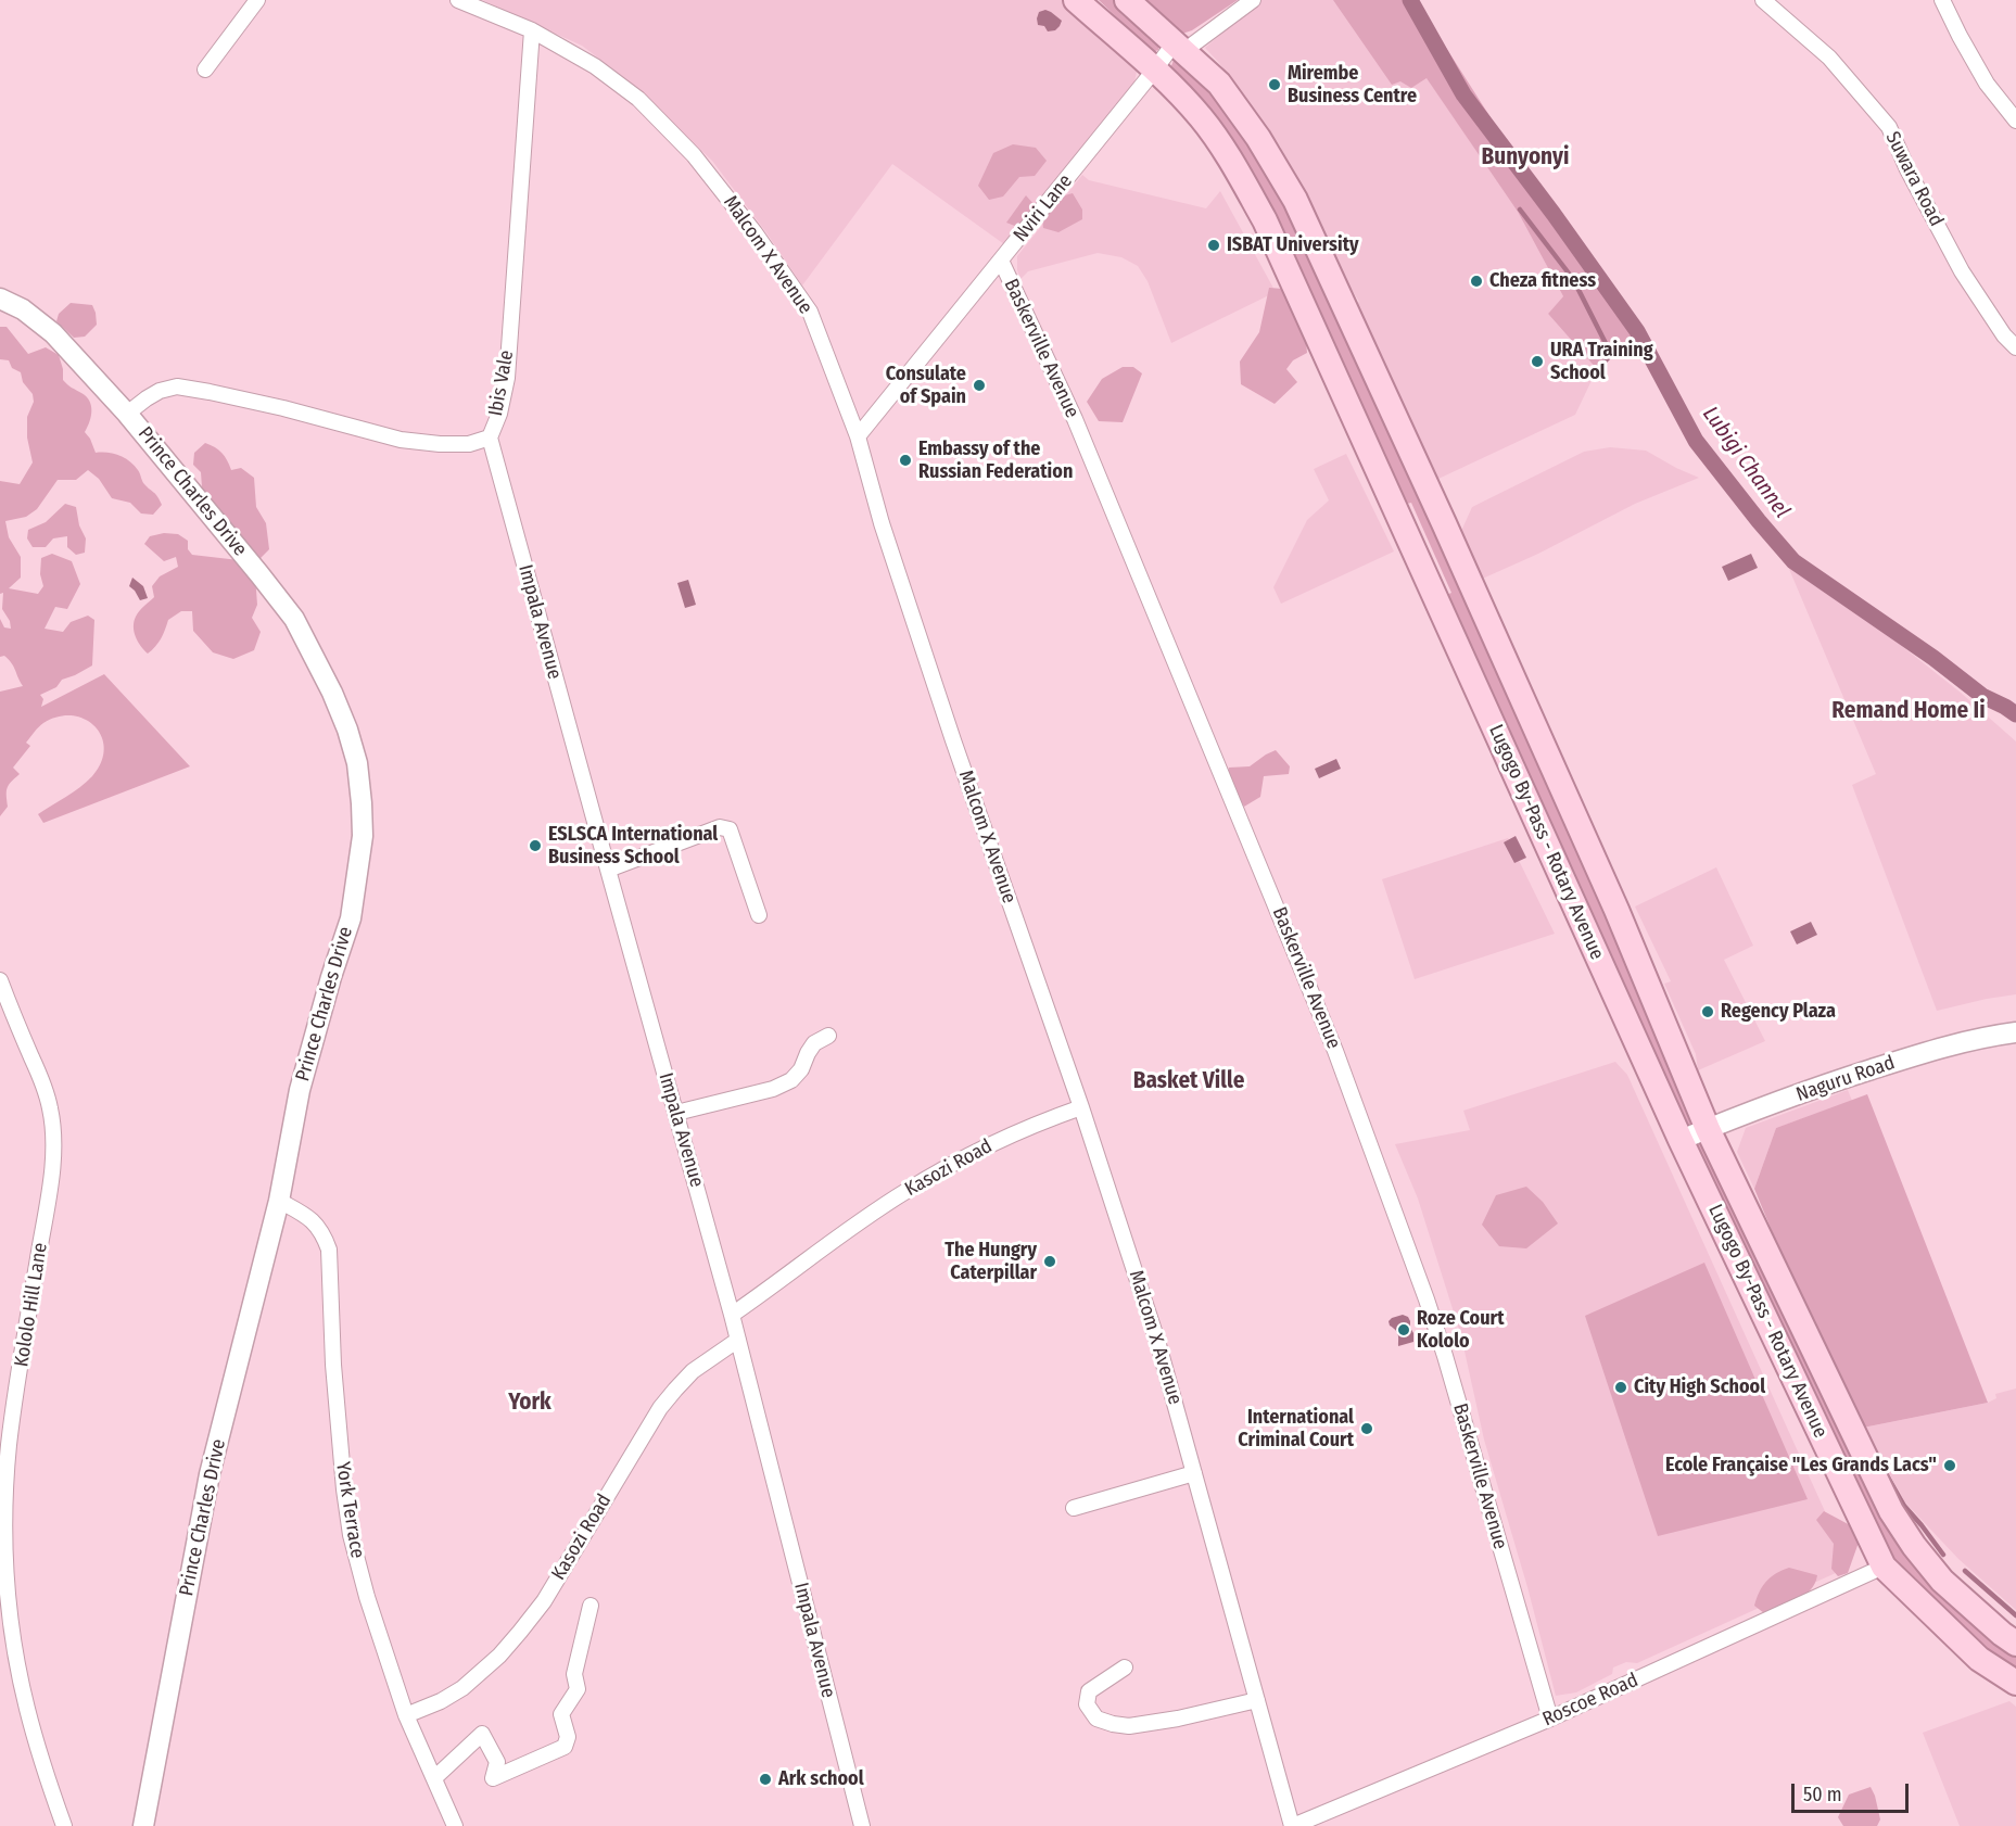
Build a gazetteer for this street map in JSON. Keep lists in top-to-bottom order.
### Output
{
  "streets": {
    "main road": ["Lugogo By-Pass - Rotary Avenue"],
    "street": [
      "Suwara Road",
      "Nviri Lane",
      "Malcom X Avenue",
      "Baskerville Avenue",
      "Ibis Vale",
      "Prince Charles Drive",
      "Impala Avenue",
      "Naguru Road",
      "Kasozi Road",
      "Kololo Hill Lane",
      "York Terrace",
      "Roscoe Road"
    ]
  },
  "crossings": [
    ["Nviri Lane", "Malcom X Avenue"],
    ["Nviri Lane", "Baskerville Avenue"],
    ["Nviri Lane", "Lugogo By-Pass - Rotary Avenue"],
    ["Malcom X Avenue", "Ibis Vale"],
    ["Malcom X Avenue", "Kasozi Road"],
    ["Malcom X Avenue", "Roscoe Road"],
    ["Baskerville Avenue", "Roscoe Road"],
    ["Ibis Vale", "Prince Charles Drive"],
    ["Ibis Vale", "Impala Avenue"],
    ["Prince Charles Drive", "York Terrace"],
    ["Impala Avenue", "Kasozi Road"],
    ["Lugogo By-Pass - Rotary Avenue", "Naguru Road"],
    ["Lugogo By-Pass - Rotary Avenue", "Roscoe Road"],
    ["Kasozi Road", "York Terrace"]
  ],
  "districts": [
    "Bunyonyi",
    "Remand Home Ii",
    "Basket Ville",
    "York"
  ],
  "water": ["Lubigi Channel"],
  "places": [
    "Mirembe Business Centre",
    "ISBAT University",
    "Cheza fitness",
    "URA Training School",
    "Consulate of Spain",
    "Embassy of the Russian Federation",
    "ESLSCA International Business School",
    "Regency Plaza",
    "The Hungry Caterpillar",
    "Roze Court Kololo",
    "City High School",
    "International Criminal Court",
    "Ecole Française \"Les Grands Lacs\"",
    "Ark school"
  ],
  "scale_bar": "50 m"
}
